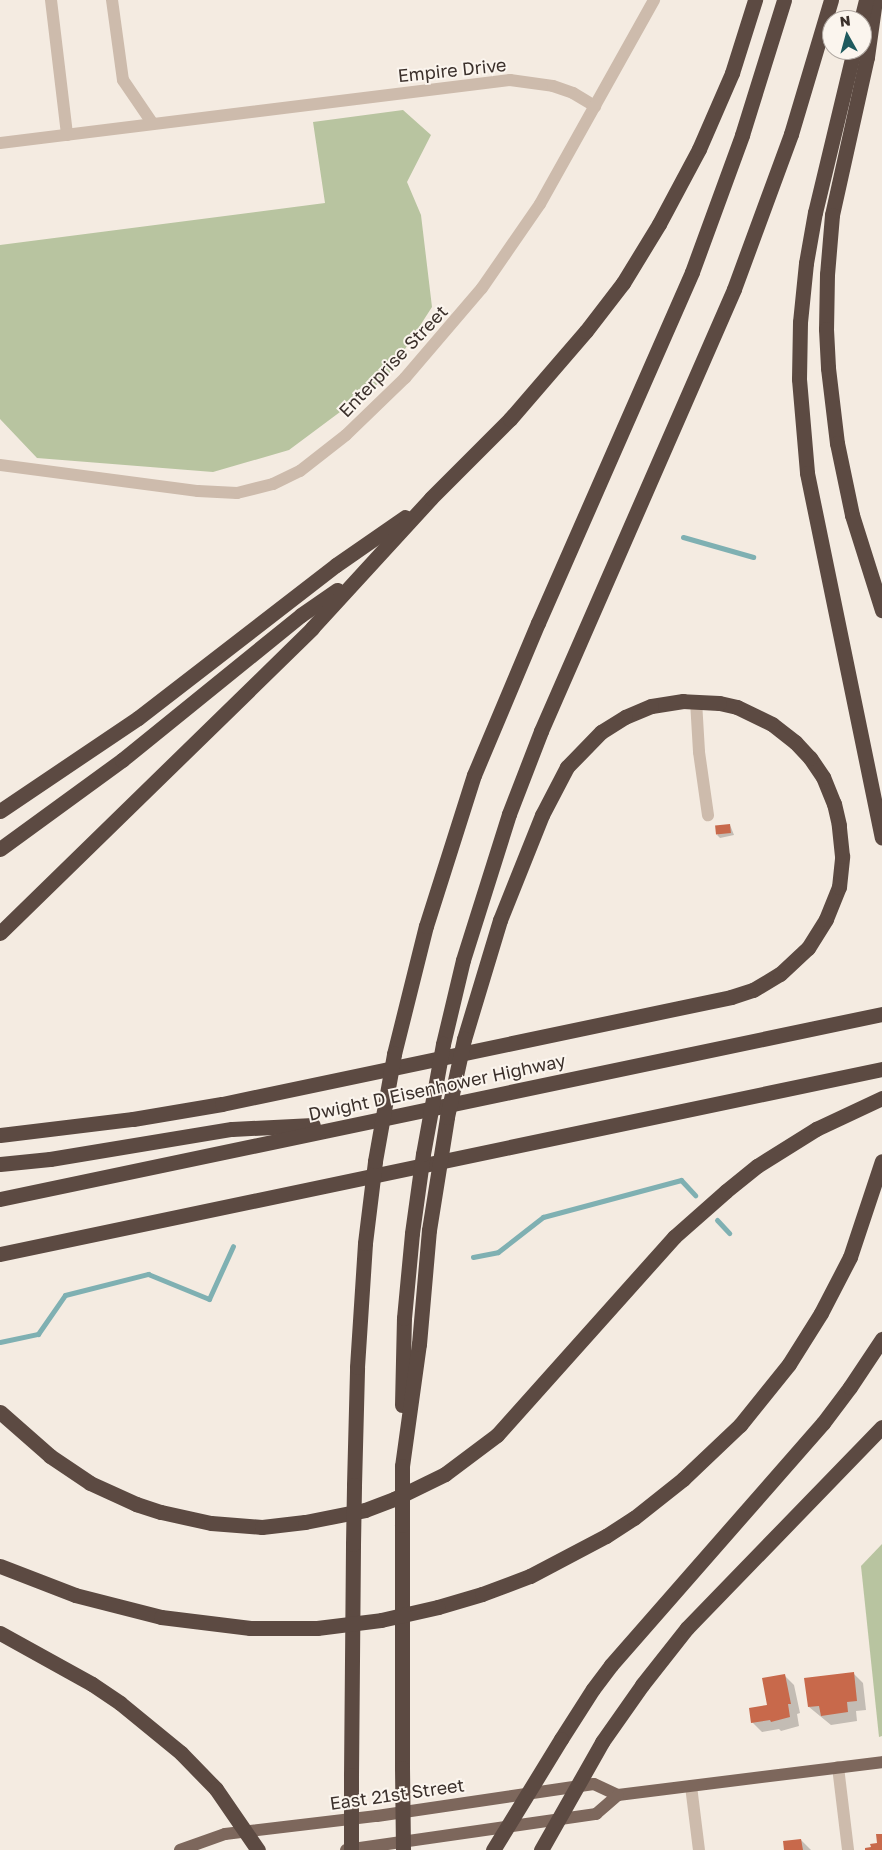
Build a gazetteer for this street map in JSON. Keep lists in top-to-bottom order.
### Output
{
  "streets": {
    "highway": ["Dwight D Eisenhower Highway"],
    "main road": ["East 21st Street"],
    "street": ["Empire Drive", "Enterprise Street"]
  },
  "crossings": [
    ["Empire Drive", "Enterprise Street"]
  ],
  "north": "top"
}
